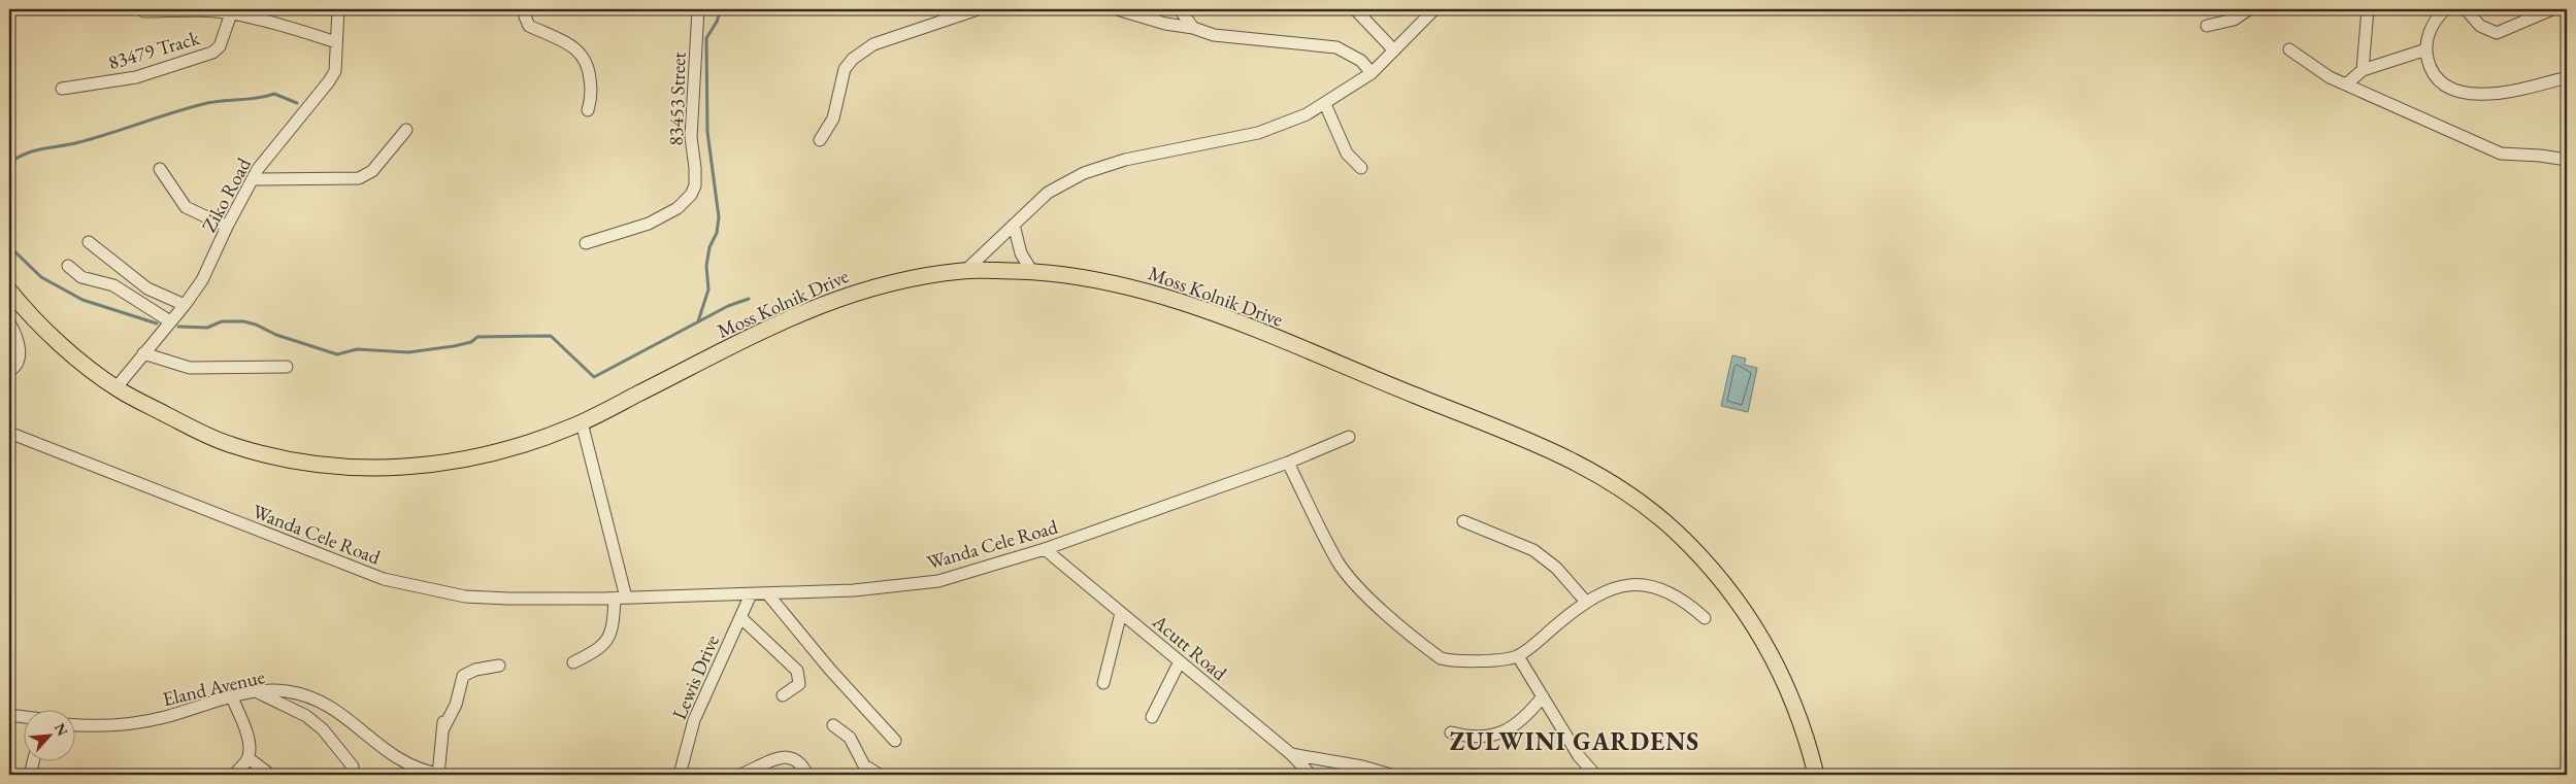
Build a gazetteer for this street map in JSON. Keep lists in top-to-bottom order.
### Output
{
  "streets": {
    "main road": ["Moss Kolnik Drive"],
    "street": [
      "83479 Track",
      "83453 Street",
      "Ziko Road",
      "Wanda Cele Road",
      "Acutt Road",
      "Lewis Drive",
      "Eland Avenue"
    ]
  },
  "crossings": [
    ["Ziko Road", "Moss Kolnik Drive"],
    ["Wanda Cele Road", "Acutt Road"],
    ["Wanda Cele Road", "Lewis Drive"]
  ],
  "districts": ["ZULWINI GARDENS"],
  "north": "top right"
}
